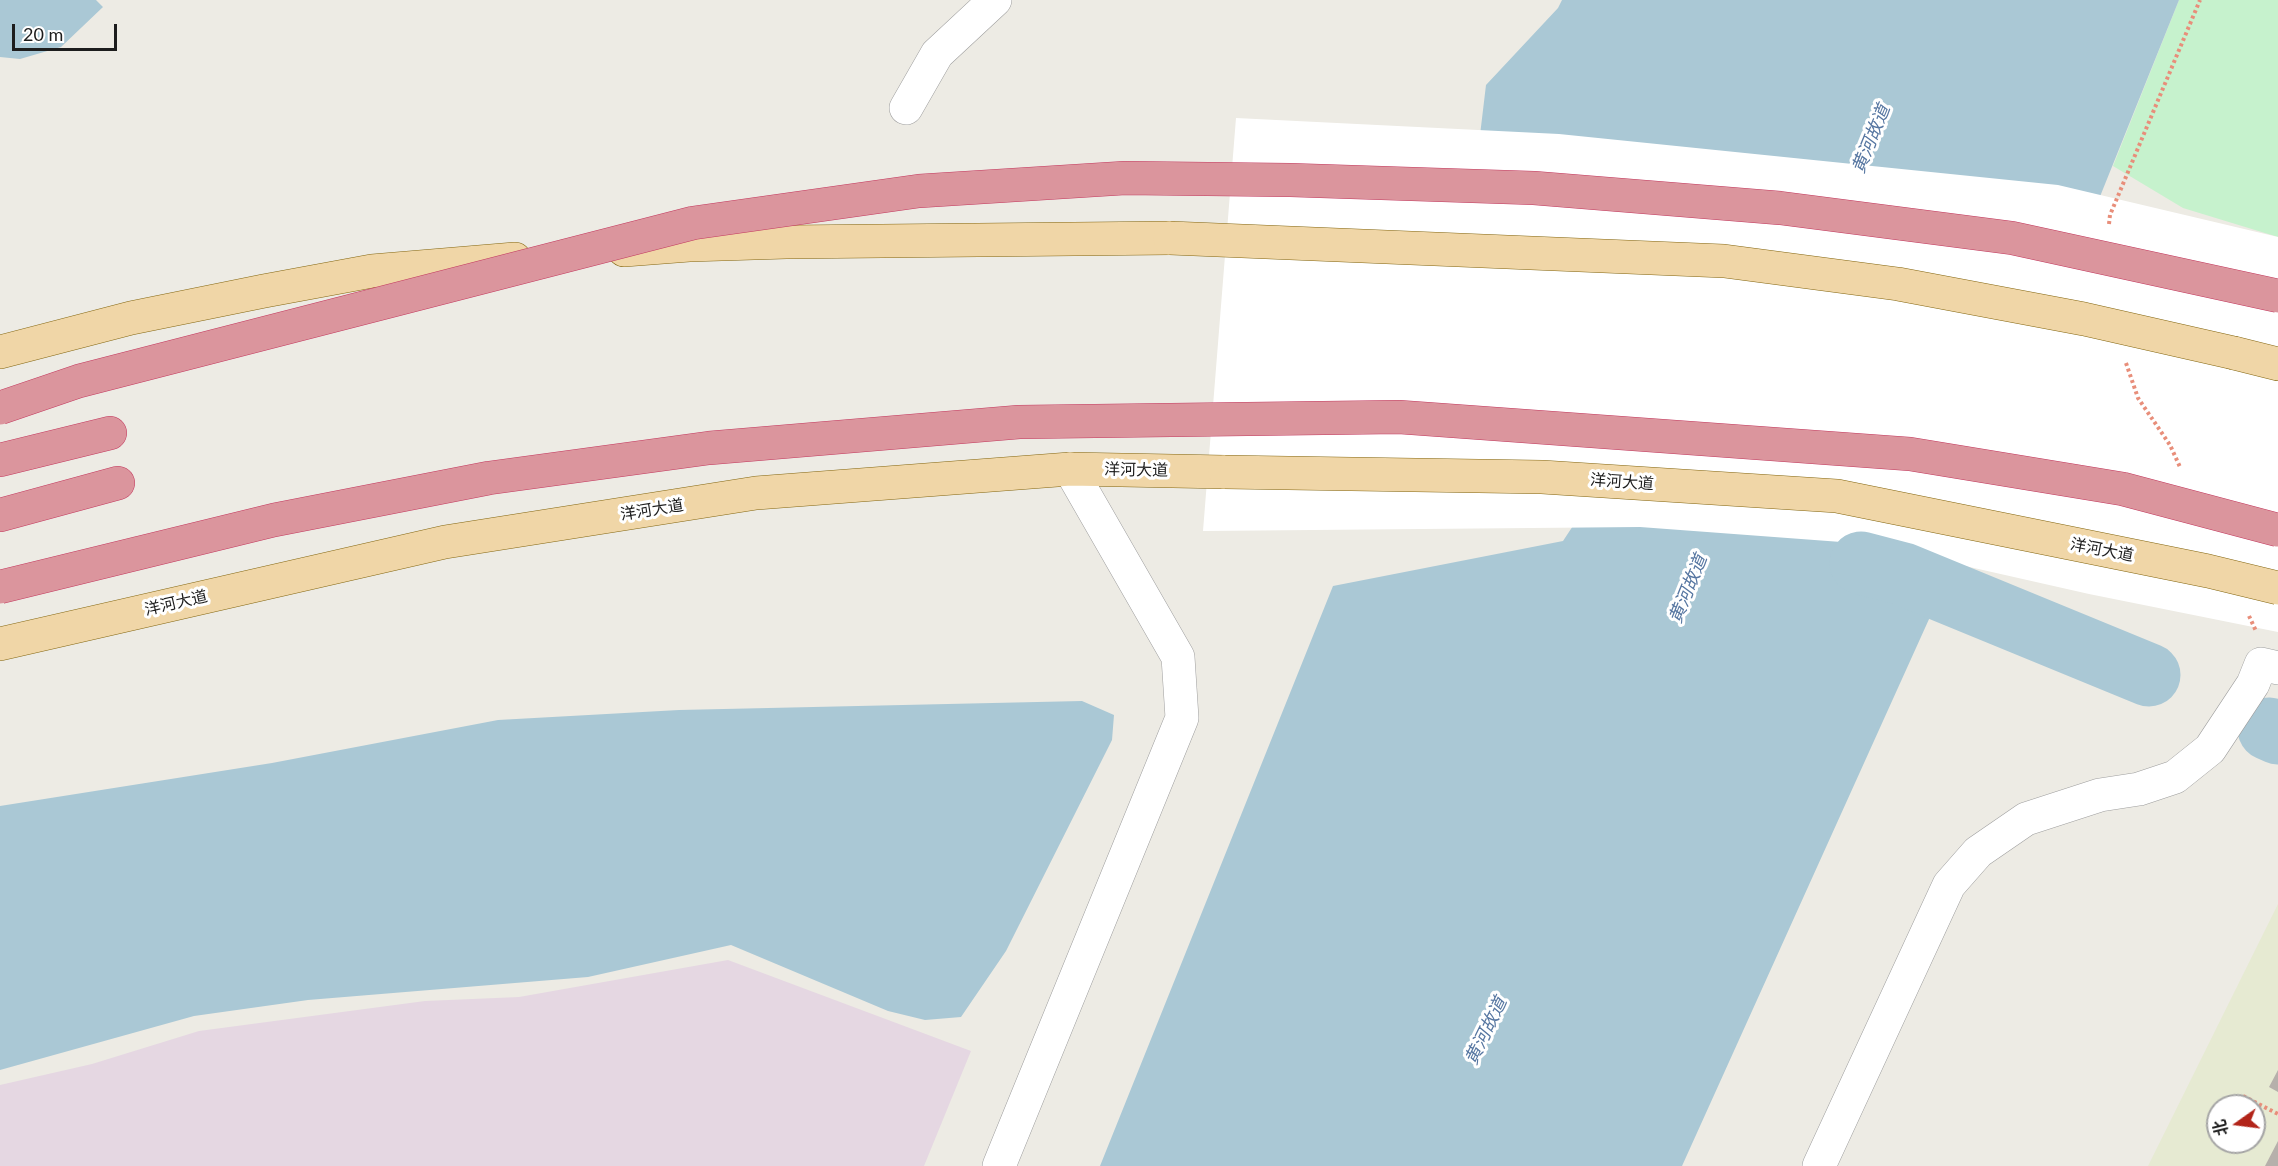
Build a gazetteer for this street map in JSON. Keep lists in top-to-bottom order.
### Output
{
  "streets": {
    "main road": ["洋河大道"]
  },
  "water": ["黄河故道"],
  "scale_bar": "20 m",
  "north": "left"
}
